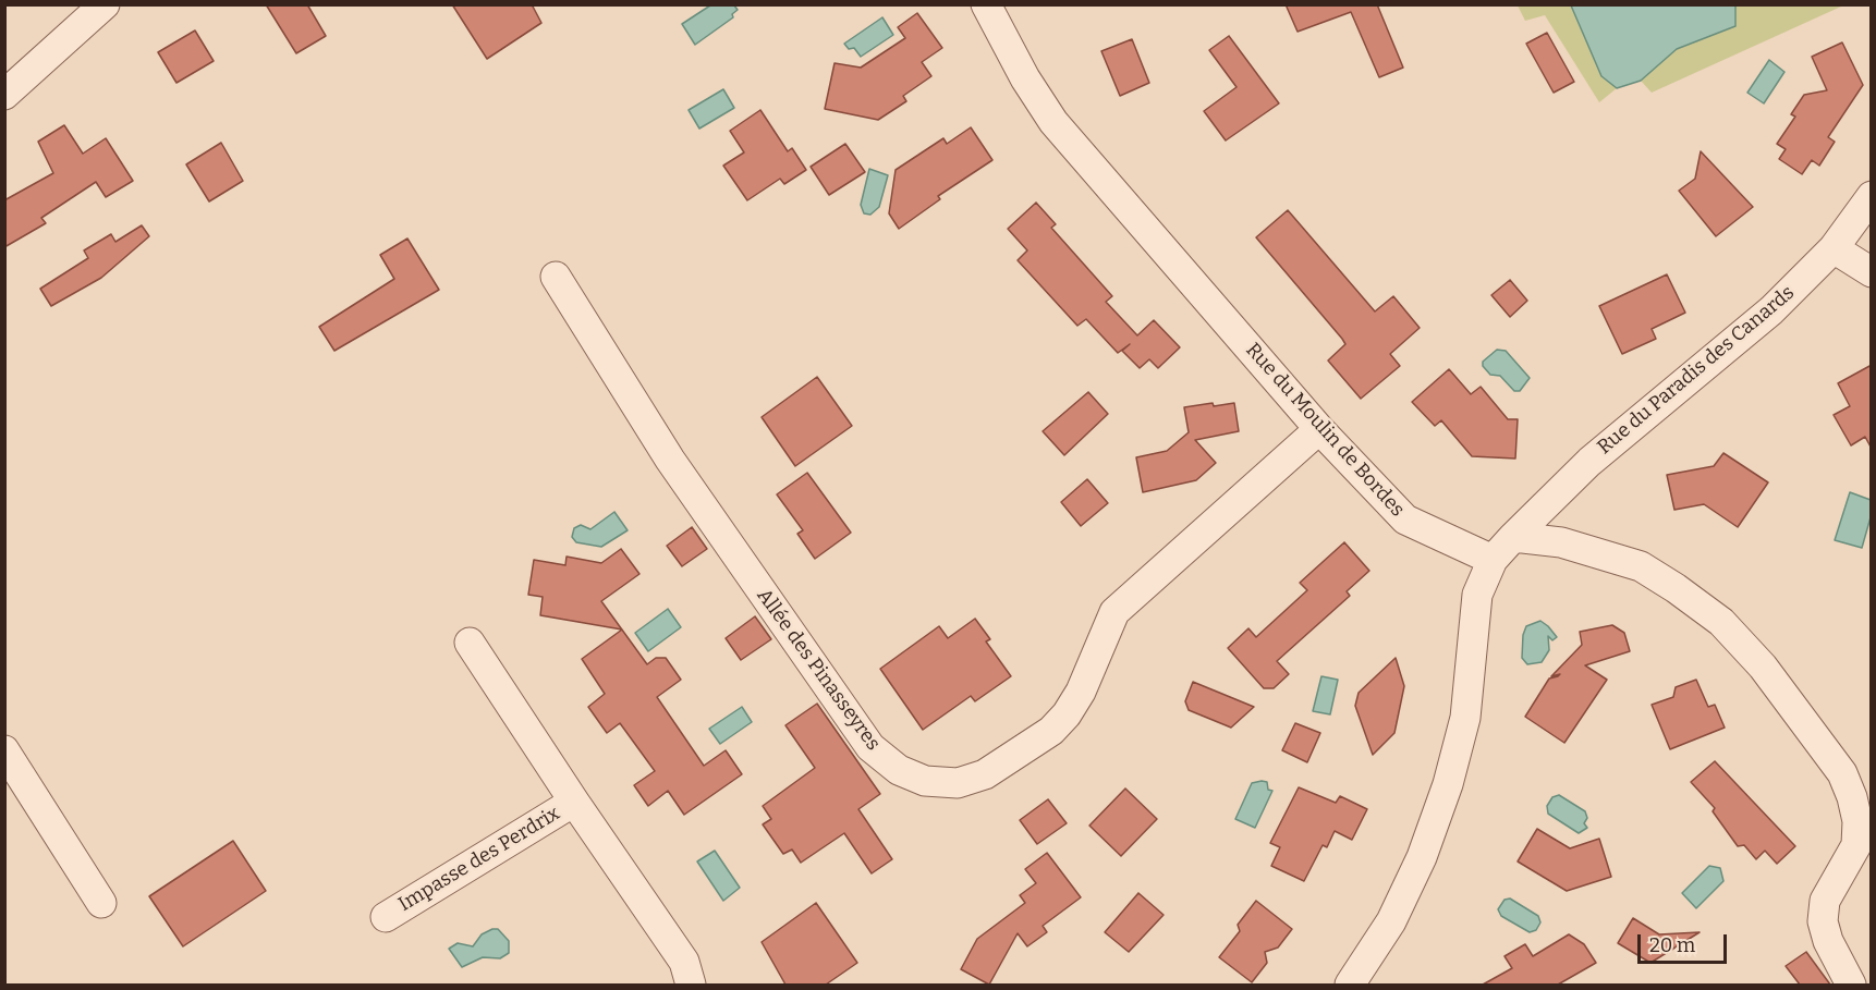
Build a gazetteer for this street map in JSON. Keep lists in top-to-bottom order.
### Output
{
  "streets": {
    "street": [
      "Rue du Paradis des Canards",
      "Rue du Moulin de Bordes",
      "Allée des Pinasseyres",
      "Impasse des Perdrix"
    ]
  },
  "crossings": [
    ["Rue du Moulin de Bordes", "Allée des Pinasseyres"]
  ],
  "scale_bar": "20 m"
}
